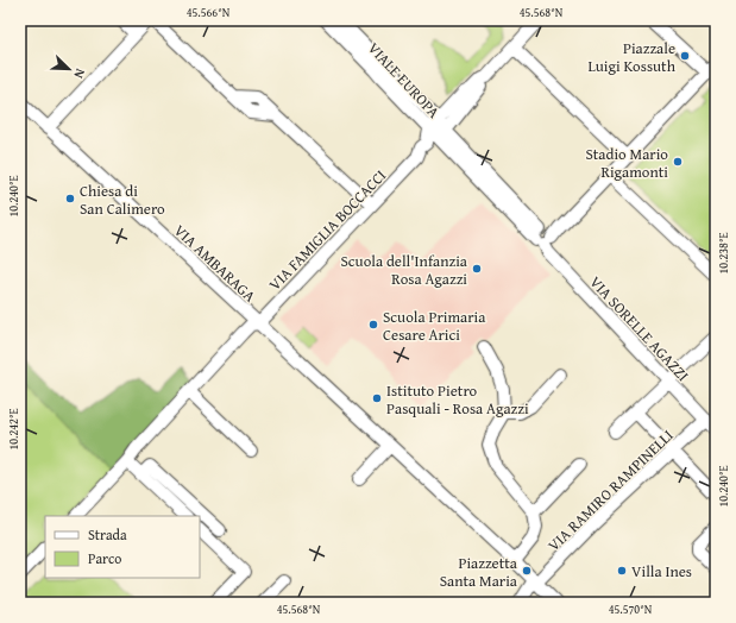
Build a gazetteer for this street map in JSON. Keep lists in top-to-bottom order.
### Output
{
  "streets": {
    "street": [
      "VIALE EUROPA",
      "VIA FAMIGLIA BOCCACCI",
      "VIA AMBARAGA",
      "VIA SORELLE AGAZZI",
      "VIA RAMIRO RAMPINELLI"
    ]
  },
  "crossings": [
    ["VIALE EUROPA", "VIA FAMIGLIA BOCCACCI"],
    ["VIALE EUROPA", "VIA SORELLE AGAZZI"],
    ["VIA FAMIGLIA BOCCACCI", "VIA AMBARAGA"],
    ["VIA FAMIGLIA BOCCACCI", "VIA SORELLE AGAZZI"],
    ["VIA SORELLE AGAZZI", "VIA RAMIRO RAMPINELLI"]
  ],
  "places": [
    "Piazzale Luigi Kossuth",
    "Stadio Mario Rigamonti",
    "Chiesa di San Calimero",
    "Scuola dell'Infanzia Rosa Agazzi",
    "Scuola Primaria Cesare Arici",
    "Istituto Pietro Pasquali - Rosa Agazzi",
    "Piazzetta Santa Maria",
    "Villa Ines"
  ],
  "legend": ["Strada", "Parco"],
  "north": "bottom right",
  "coordinates": [
    "45.566°N",
    "45.568°N",
    "10.240°E",
    "10.238°E",
    "10.242°E",
    "45.570°N"
  ]
}
